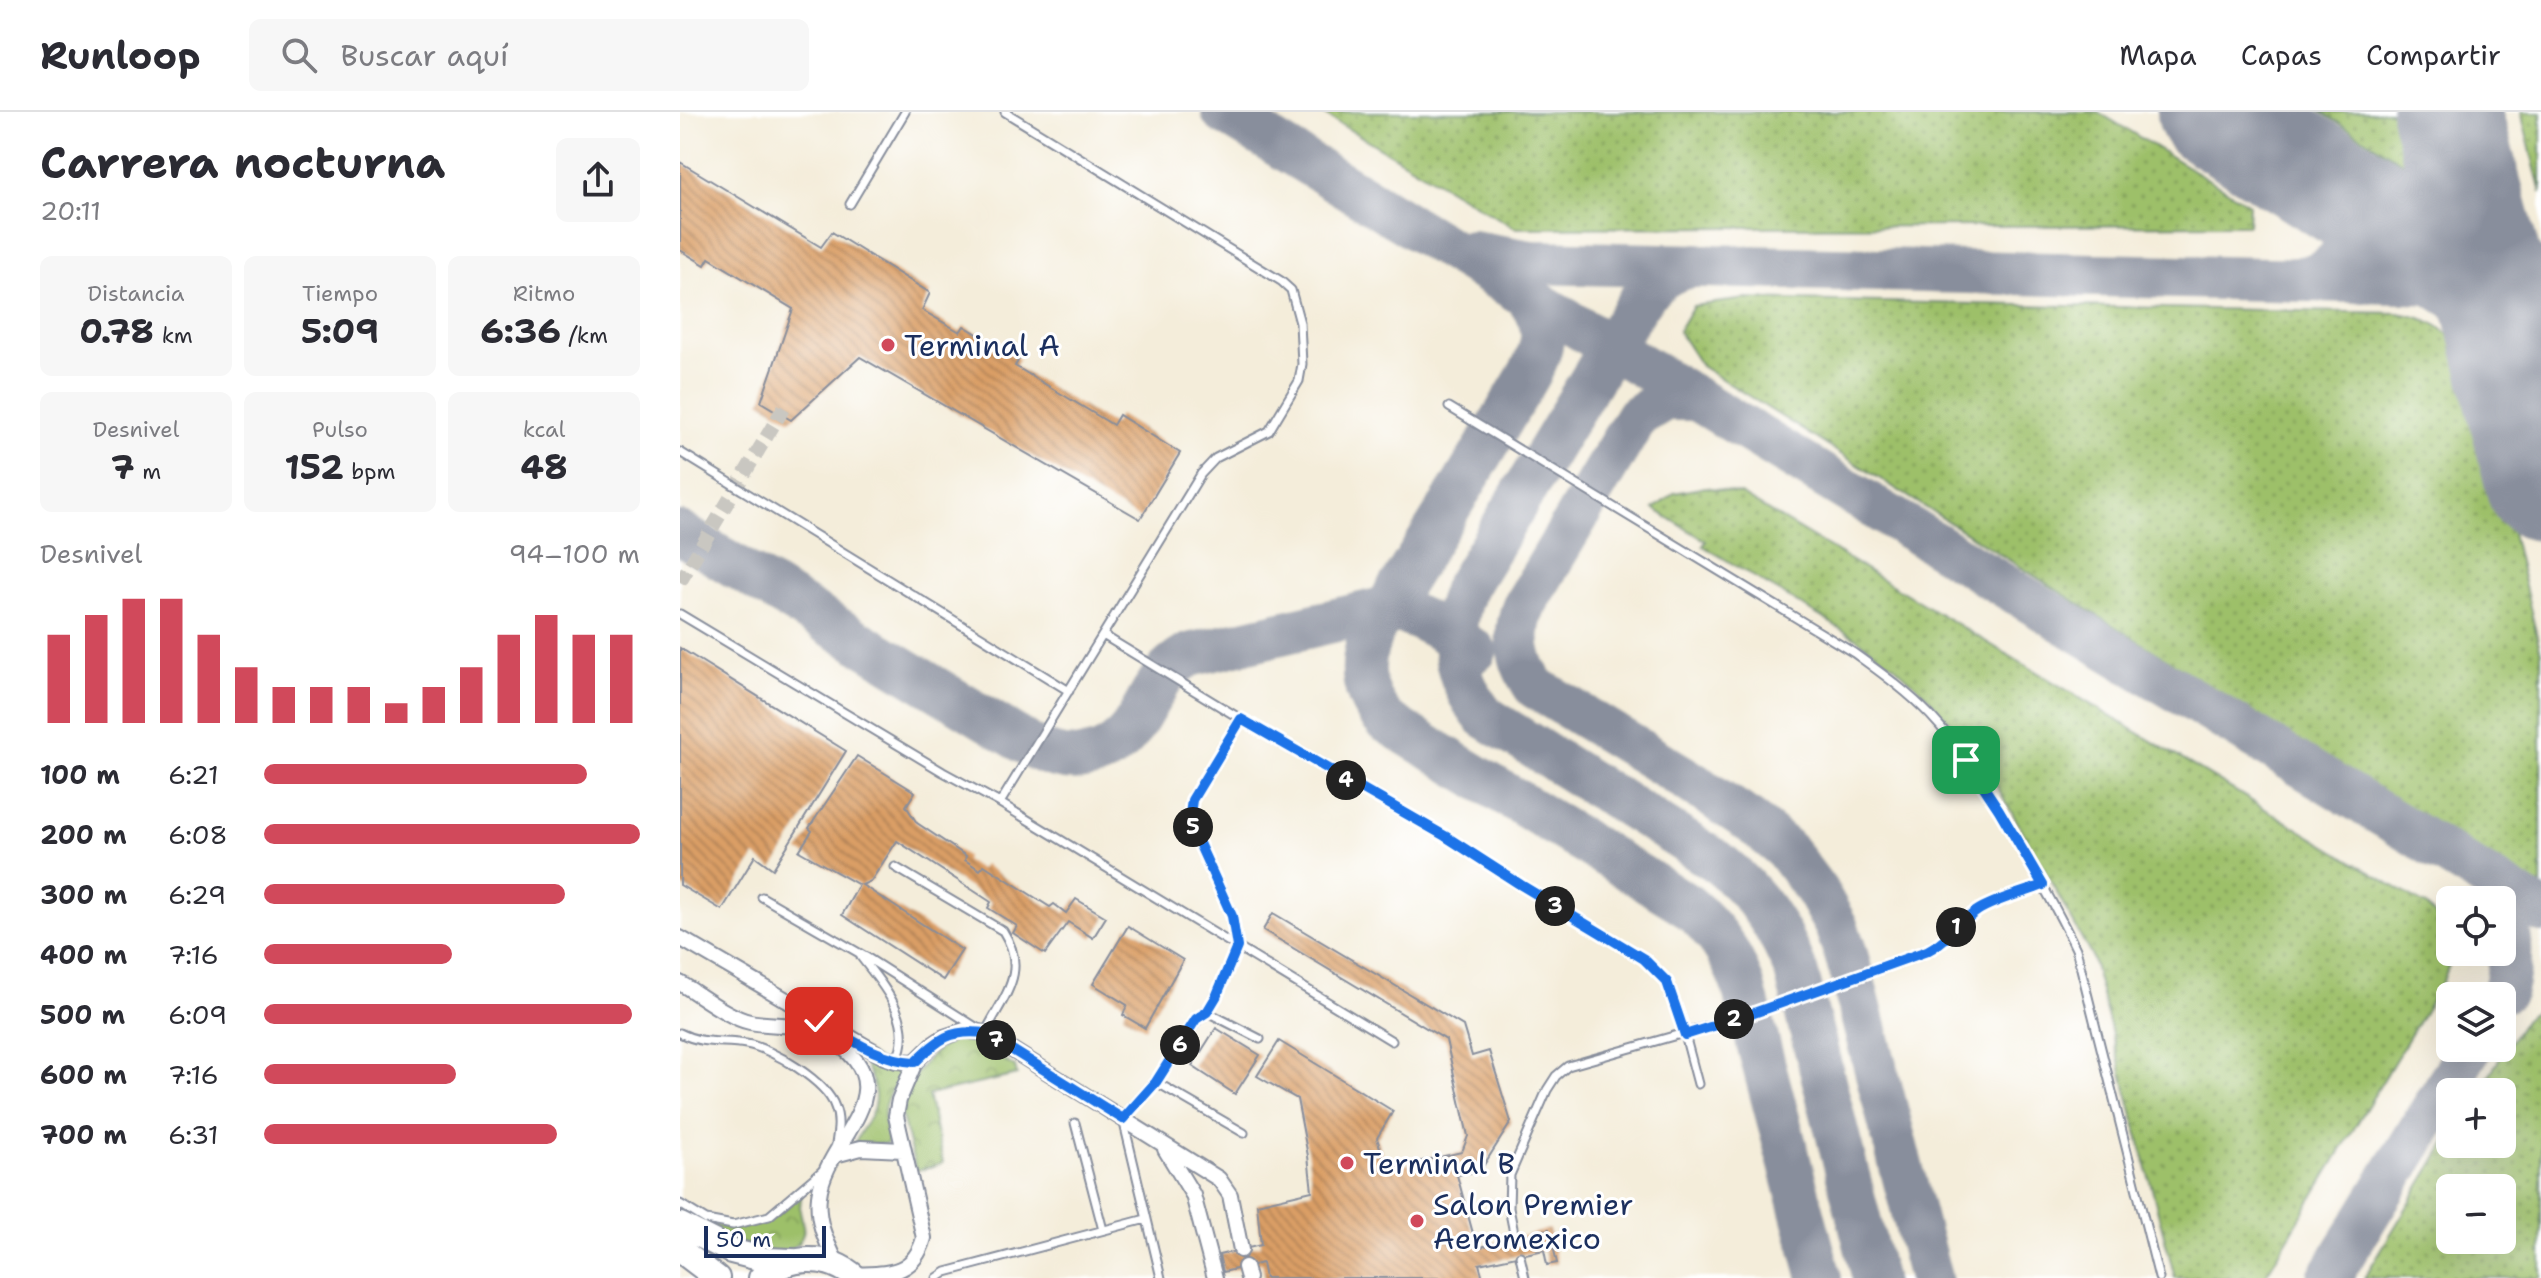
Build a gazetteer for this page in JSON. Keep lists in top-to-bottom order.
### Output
{
  "places": ["Terminal A", "Terminal B", "Salon Premier Aeromexico"],
  "scale_bar": "50 m",
  "page": {
    "header": "Runloop",
    "search": "Buscar aquí",
    "nav": ["Mapa", "Capas", "Compartir"],
    "heading": ["Carrera nocturna", "20:11"],
    "stats": [
      ["Distancia", "0.78 km"],
      ["Tiempo", "5:09"],
      ["Ritmo", "6:36 /km"],
      ["Desnivel", "7 m"],
      ["Pulso", "152 bpm"],
      ["kcal", "48"]
    ],
    "chart": ["Desnivel", "94–100 m"],
    "list": [
      {
        "name": "100 m",
        "note": "6:21"
      },
      {
        "name": "200 m",
        "note": "6:08"
      },
      {
        "name": "300 m",
        "note": "6:29"
      },
      {
        "name": "400 m",
        "note": "7:16"
      },
      {
        "name": "500 m",
        "note": "6:09"
      },
      {
        "name": "600 m",
        "note": "7:16"
      },
      {
        "name": "700 m",
        "note": "6:31"
      }
    ],
    "pins": [
      "4",
      "5",
      "3",
      "1",
      "2",
      "7",
      "6"
    ],
    "map_buttons": ["+", "−"],
    "scale": "50 m"
  }
}
